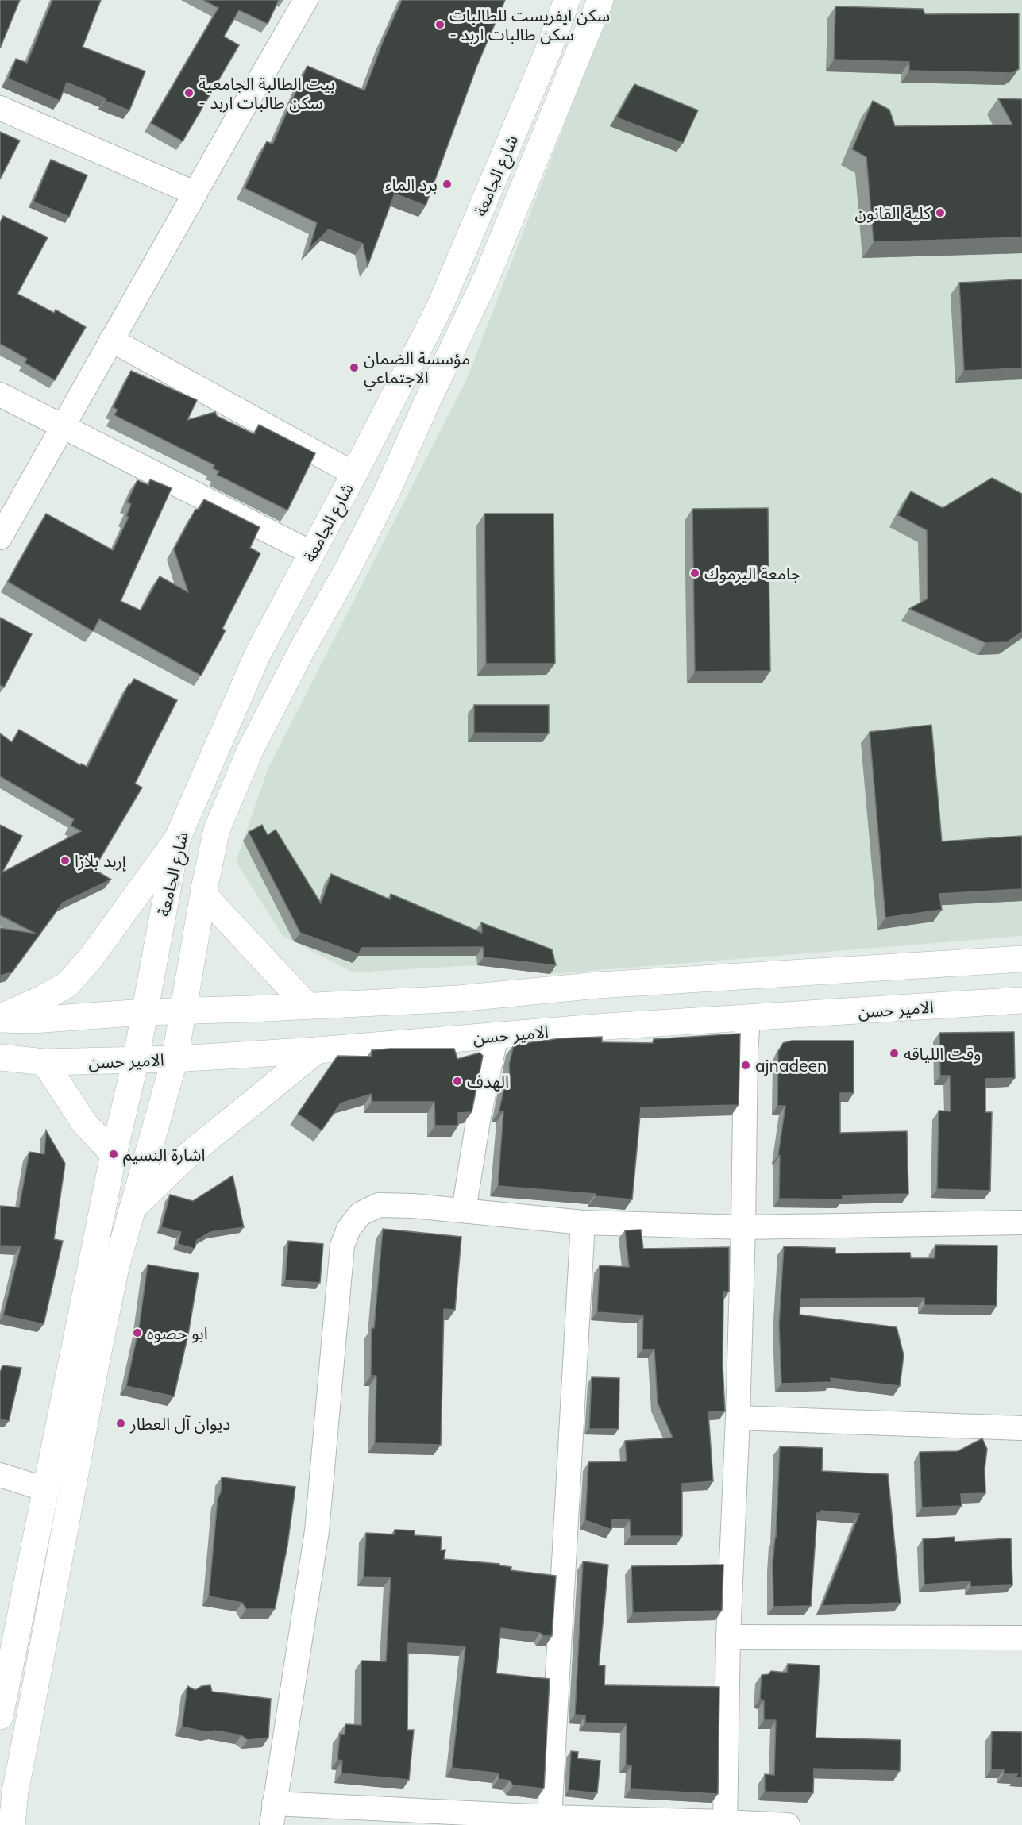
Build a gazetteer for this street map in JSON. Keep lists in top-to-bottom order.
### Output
{
  "streets": {
    "main road": ["شارع الجامعة", "الامير حسن"]
  },
  "crossings": [
    ["شارع الجامعة", "الامير حسن"]
  ],
  "places": [
    "سكن ايفريست للطالبات - سكن طالبات اربد",
    "بيت الطالبة الجامعية - سكن طالبات اربد",
    "برد الماء",
    "كلية القانون",
    "مؤسسة الضمان الاجتماعي",
    "جامعة اليرموك",
    "إربد بلازا",
    "وقت اللياقه",
    "ajnadeen",
    "الهدف",
    "اشارة النسيم",
    "ابو حصوه",
    "ديوان آل العطار"
  ]
}
